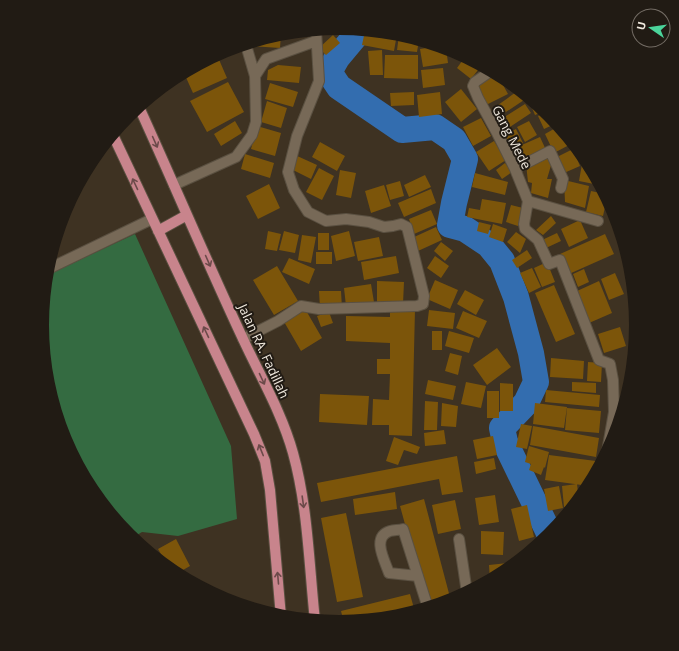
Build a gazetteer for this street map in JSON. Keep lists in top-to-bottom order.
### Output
{
  "streets": {
    "main road": ["Jalan RA. Fadillah"],
    "street": ["Gang Mede"]
  },
  "north": "left"
}
